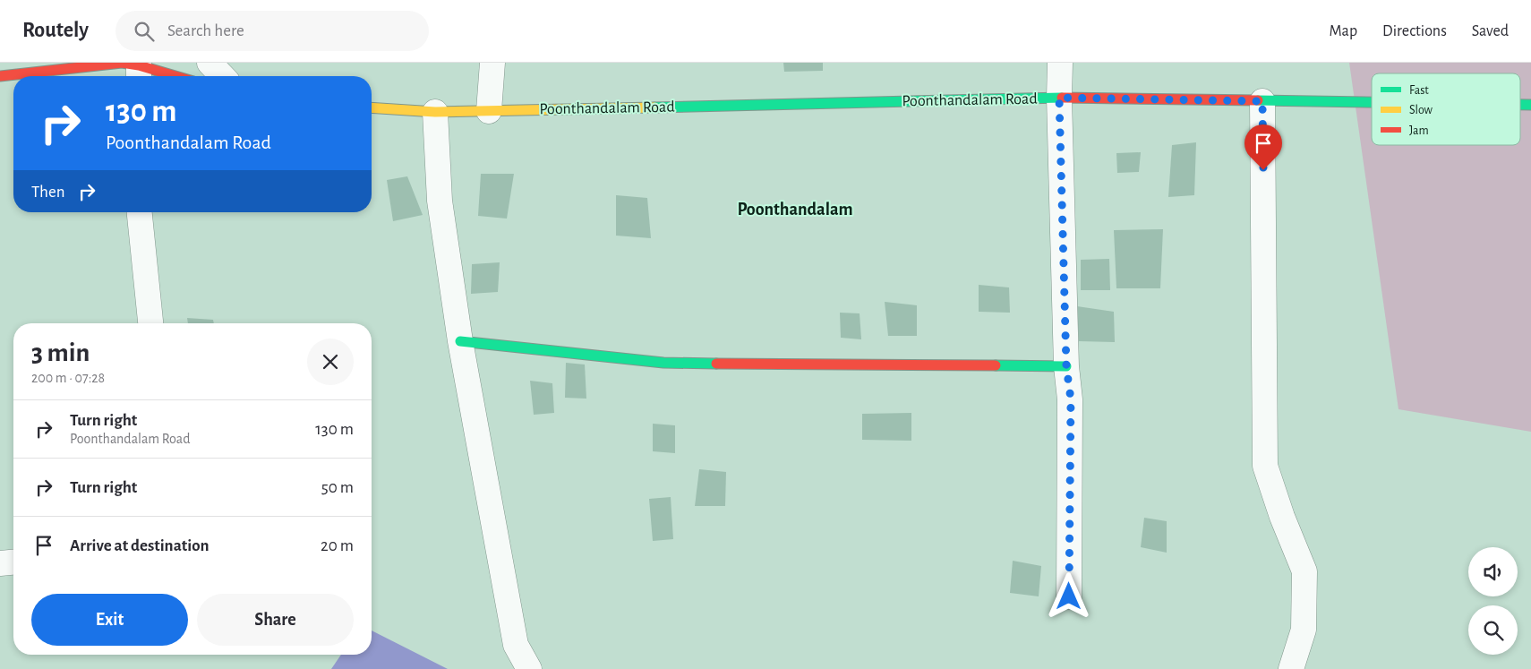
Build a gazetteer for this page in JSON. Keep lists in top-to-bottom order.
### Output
{
  "streets": {
    "street": ["Poonthandalam Road"]
  },
  "districts": ["Poonthandalam"],
  "legend": ["Fast", "Slow", "Jam"],
  "page": {
    "header": "Routely",
    "search": "Search here",
    "nav": ["Map", "Directions", "Saved"],
    "turn": ["130 m", "Poonthandalam Road"],
    "then": "Then",
    "heading": ["3 min", "200 m · 07:28"],
    "list": [
      {
        "name": "Turn right",
        "note": "Poonthandalam Road",
        "value": "130 m"
      },
      {
        "name": "Turn right",
        "value": "50 m"
      },
      {
        "name": "Arrive at destination",
        "value": "20 m"
      }
    ],
    "buttons": ["Exit", "Share"]
  }
}
